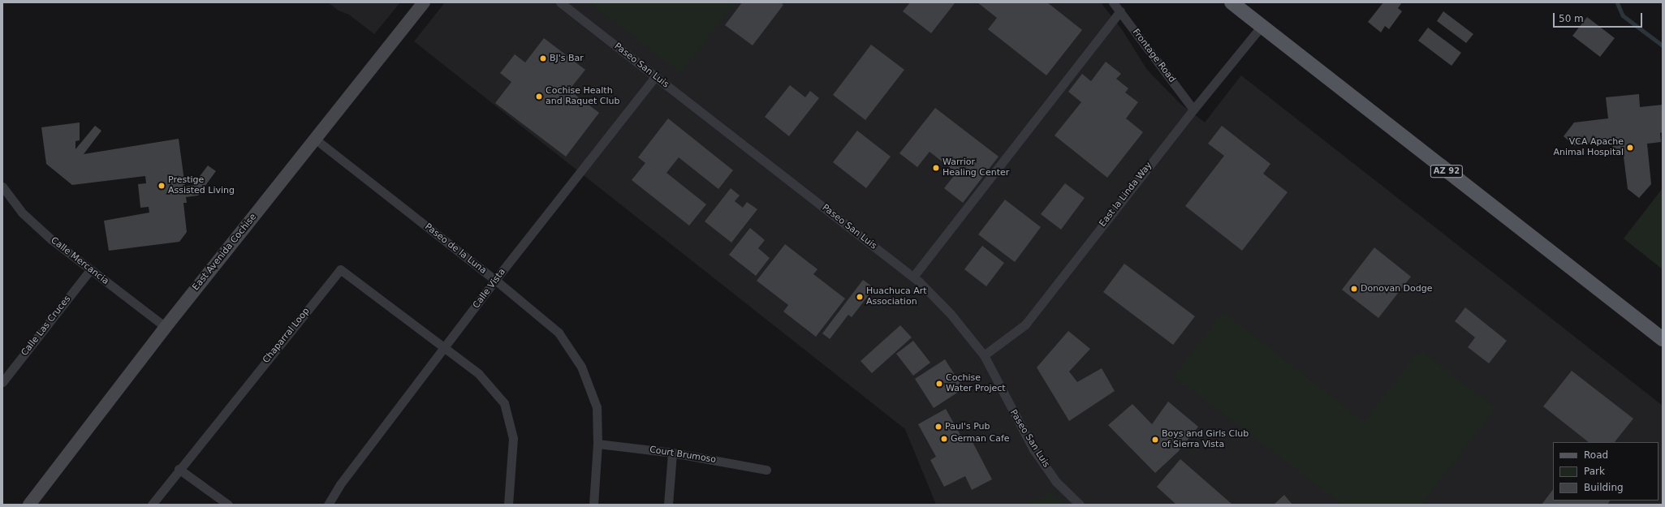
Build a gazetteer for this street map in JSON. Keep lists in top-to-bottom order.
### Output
{
  "streets": {
    "main road": ["AZ 92"],
    "street": [
      "Frontage Road",
      "Paseo San Luis",
      "East la Linda Way",
      "Paseo de la Luna",
      "East Avenida Cochise",
      "Calle Mercancia",
      "Calle Vista",
      "Calle Las Cruces",
      "Chaparral Loop",
      "Court Brumoso"
    ]
  },
  "crossings": [
    ["Frontage Road", "East la Linda Way"],
    ["Paseo San Luis", "East la Linda Way"],
    ["Paseo San Luis", "Calle Vista"],
    ["AZ 92", "East la Linda Way"],
    ["Paseo de la Luna", "East Avenida Cochise"],
    ["Paseo de la Luna", "Calle Vista"],
    ["Paseo de la Luna", "Court Brumoso"],
    ["East Avenida Cochise", "Calle Mercancia"],
    ["Calle Mercancia", "Calle Las Cruces"],
    ["Calle Vista", "Chaparral Loop"]
  ],
  "places": [
    "BJ's Bar",
    "Cochise Health and Raquet Club",
    "VCA Apache Animal Hospital",
    "Warrior Healing Center",
    "Prestige Assisted Living",
    "Donovan Dodge",
    "Huachuca Art Association",
    "Cochise Water Project",
    "Paul's Pub",
    "German Cafe",
    "Boys and Girls Club of Sierra Vista"
  ],
  "legend": ["Road", "Park", "Building"],
  "scale_bar": "50 m"
}
